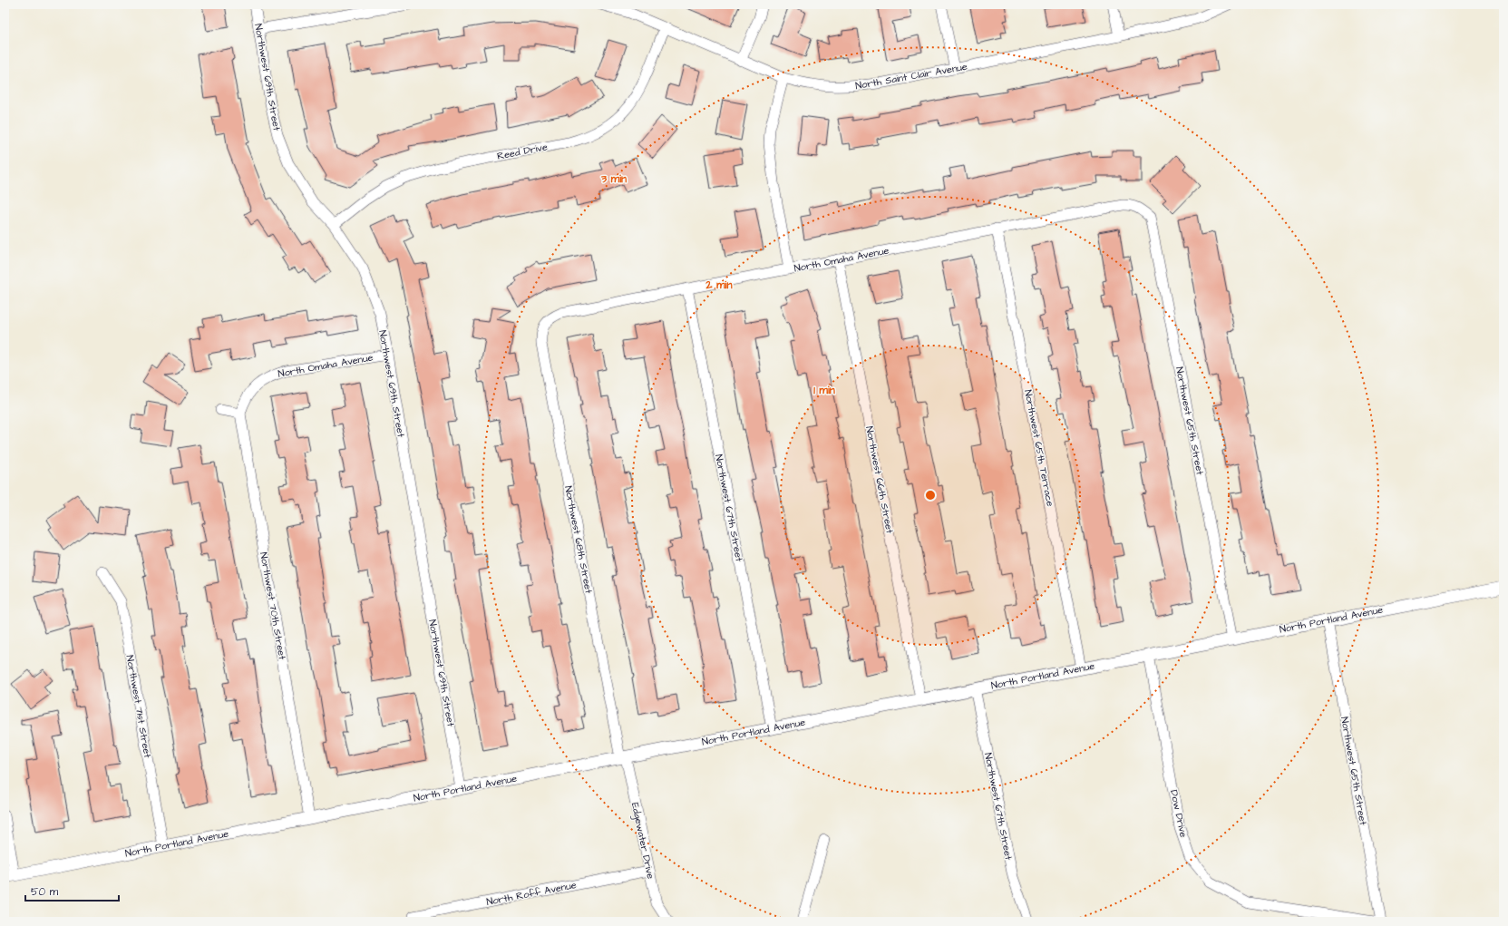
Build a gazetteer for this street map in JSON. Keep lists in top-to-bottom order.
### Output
{
  "streets": {
    "street": [
      "North Saint Clair Avenue",
      "Northwest 69th Street",
      "Reed Drive",
      "North Omaha Avenue",
      "Northwest 65th Street",
      "Northwest 65th Terrace",
      "Northwest 66th Street",
      "Northwest 67th Street",
      "Northwest 68th Street",
      "Northwest 70th Street",
      "North Portland Avenue",
      "Northwest 71st Street",
      "Dow Drive",
      "Edgewater Drive",
      "North Roff Avenue"
    ]
  },
  "crossings": [
    ["North Saint Clair Avenue", "Reed Drive"],
    ["Northwest 69th Street", "Reed Drive"],
    ["Northwest 69th Street", "North Omaha Avenue"],
    ["Northwest 69th Street", "North Portland Avenue"],
    ["North Omaha Avenue", "Northwest 65th Street"],
    ["North Omaha Avenue", "Northwest 65th Terrace"],
    ["North Omaha Avenue", "Northwest 66th Street"],
    ["North Omaha Avenue", "Northwest 67th Street"],
    ["North Omaha Avenue", "Northwest 68th Street"],
    ["North Omaha Avenue", "Northwest 70th Street"],
    ["Northwest 65th Street", "North Portland Avenue"],
    ["Northwest 65th Terrace", "North Portland Avenue"],
    ["Northwest 66th Street", "North Portland Avenue"],
    ["Northwest 67th Street", "North Portland Avenue"],
    ["Northwest 68th Street", "North Portland Avenue"],
    ["Northwest 68th Street", "Edgewater Drive"],
    ["Northwest 70th Street", "North Portland Avenue"],
    ["North Portland Avenue", "Northwest 71st Street"],
    ["North Portland Avenue", "Dow Drive"],
    ["North Portland Avenue", "Edgewater Drive"],
    ["Edgewater Drive", "North Roff Avenue"]
  ],
  "scale_bar": "50 m",
  "rings": ["3 min", "2 min", "1 min"]
}
